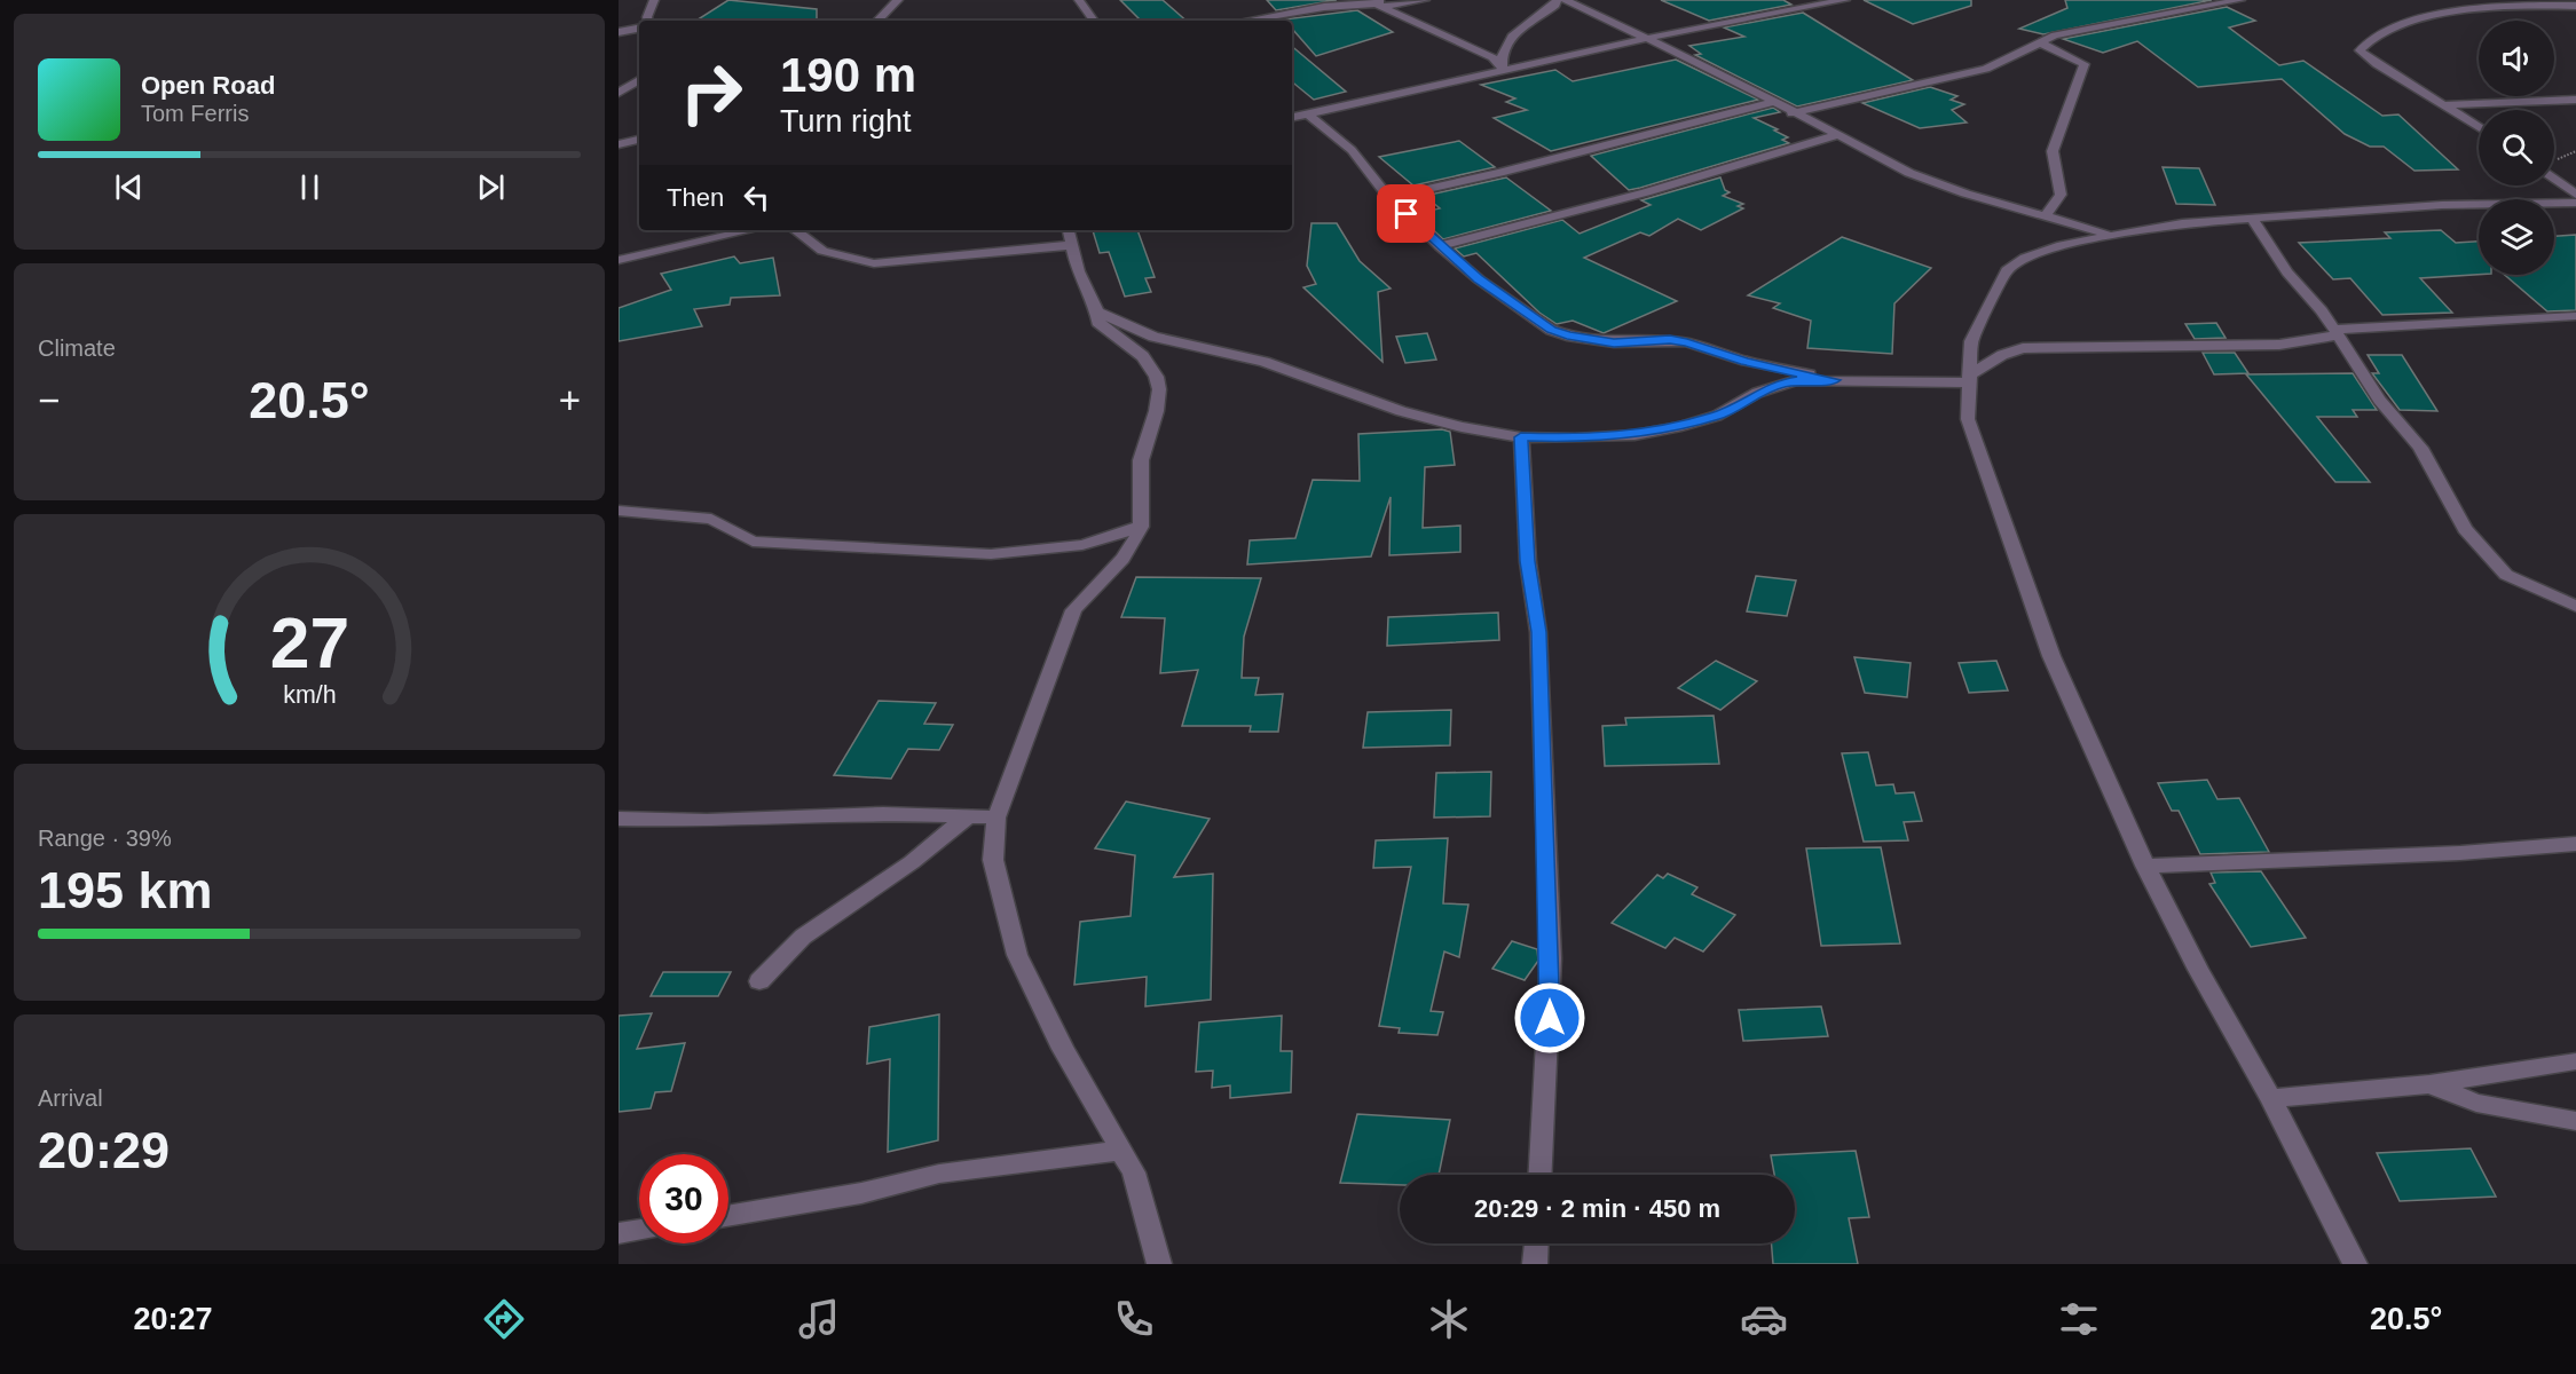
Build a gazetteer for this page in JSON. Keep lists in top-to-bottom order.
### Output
{
  "page": {
    "turn": ["190 m", "Turn right"],
    "song": ["Open Road", "Tom Ferris"],
    "then": "Then",
    "tile": [
      "Climate",
      ["Range · 39%", "195 km"],
      ["Arrival", "20:29"]
    ],
    "heat": ["−", "20.5°", "+"],
    "limit": "30",
    "trip": "20:29 · 2 min · 450 m",
    "tabs": ["20:27", "20.5°"],
    "gauge": ["27", "km/h"]
  }
}
